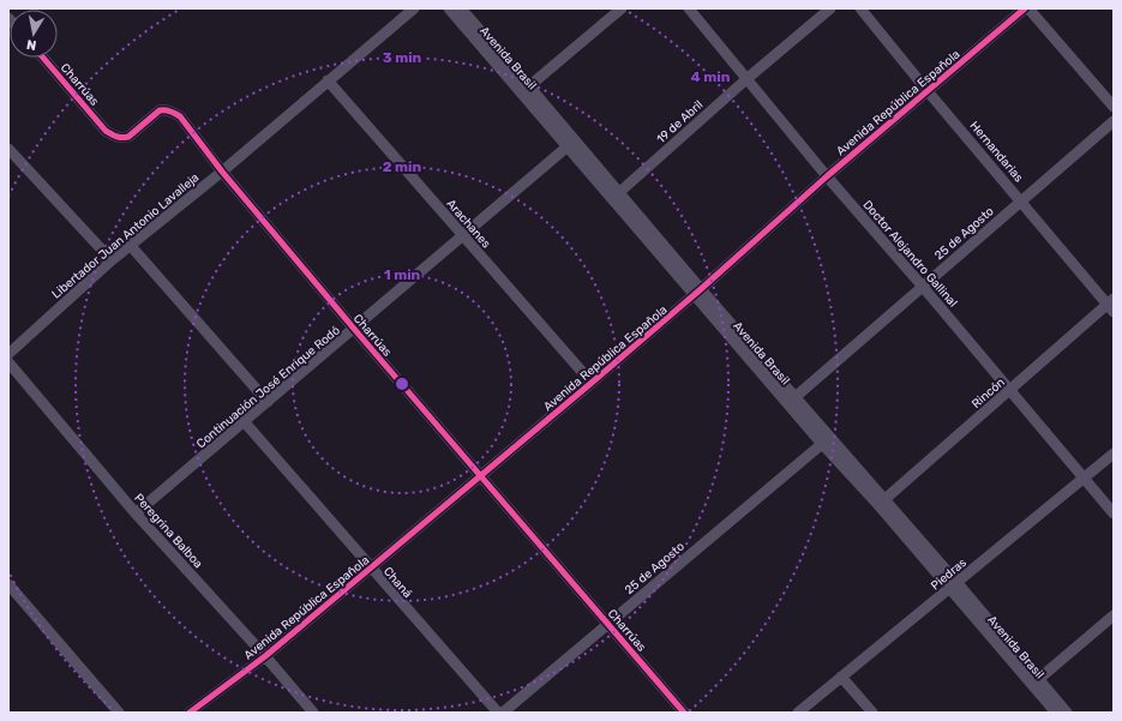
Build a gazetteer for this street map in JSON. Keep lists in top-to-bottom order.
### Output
{
  "streets": {
    "street": [
      "Avenida Brasil",
      "Charrúas",
      "Avenida República Española",
      "19 de Abril",
      "Hernandarias",
      "Arachanes",
      "25 de Agosto",
      "Libertador Juan Antonio Lavalleja",
      "Doctor Alejandro Gallinal",
      "Continuación José Enrique Rodó",
      "Rincón",
      "Peregrina Balboa",
      "Piedras",
      "Chaná"
    ]
  },
  "crossings": [
    ["Avenida Brasil", "Avenida República Española"],
    ["Avenida Brasil", "19 de Abril"],
    ["Avenida Brasil", "25 de Agosto"],
    ["Avenida Brasil", "Continuación José Enrique Rodó"],
    ["Avenida Brasil", "Rincón"],
    ["Avenida Brasil", "Piedras"],
    ["Charrúas", "Avenida República Española"],
    ["Charrúas", "25 de Agosto"],
    ["Charrúas", "Libertador Juan Antonio Lavalleja"],
    ["Charrúas", "Continuación José Enrique Rodó"],
    ["Avenida República Española", "Hernandarias"],
    ["Avenida República Española", "Arachanes"],
    ["Avenida República Española", "Doctor Alejandro Gallinal"],
    ["Avenida República Española", "Peregrina Balboa"],
    ["Avenida República Española", "Chaná"],
    ["19 de Abril", "Doctor Alejandro Gallinal"],
    ["Hernandarias", "25 de Agosto"],
    ["Hernandarias", "Rincón"],
    ["Arachanes", "Libertador Juan Antonio Lavalleja"],
    ["Arachanes", "Continuación José Enrique Rodó"],
    ["25 de Agosto", "Doctor Alejandro Gallinal"],
    ["Doctor Alejandro Gallinal", "Rincón"],
    ["Doctor Alejandro Gallinal", "Piedras"],
    ["Continuación José Enrique Rodó", "Peregrina Balboa"],
    ["Continuación José Enrique Rodó", "Chaná"]
  ],
  "north": "bottom",
  "rings": [
    "3 min",
    "4 min",
    "2 min",
    "1 min"
  ]
}
